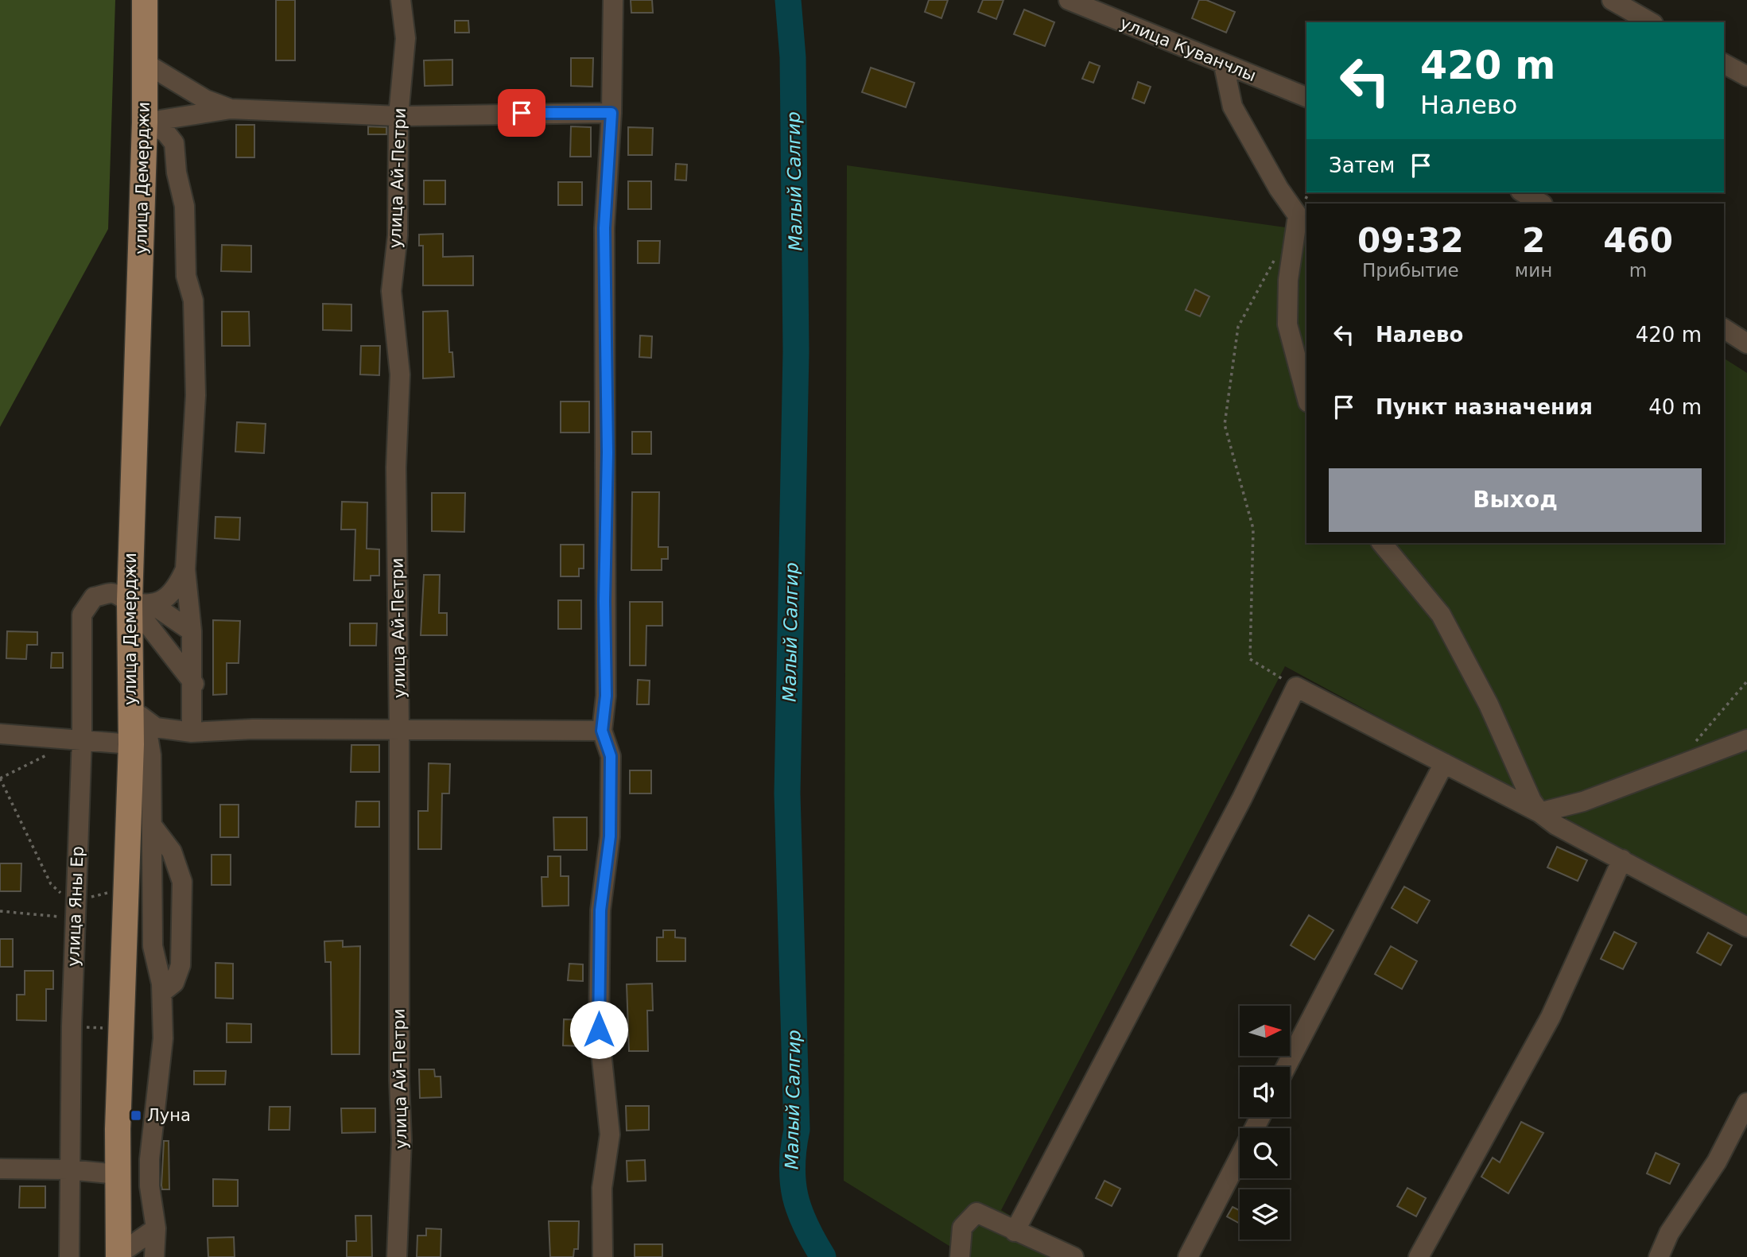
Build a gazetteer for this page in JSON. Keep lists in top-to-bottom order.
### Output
{
  "streets": {
    "main road": ["улица Демерджи"],
    "street": ["улица Куванчлы", "улица Ай-Петри", "улица Яны Ер"]
  },
  "crossings": [
    ["улица Демерджи", "улица Яны Ер"]
  ],
  "water": ["Малый Салгир"],
  "places": {
    "transit": ["Луна"]
  },
  "north": "right",
  "page": {
    "turn": ["420 m", "Налево"],
    "then": "Затем",
    "eta": [
      "09:32",
      "Прибытие",
      "2",
      "мин",
      "460",
      "m"
    ],
    "list": [
      {
        "name": "Налево",
        "value": "420 m"
      },
      {
        "name": "Пункт назначения",
        "value": "40 m"
      }
    ],
    "buttons": "Выход"
  }
}
